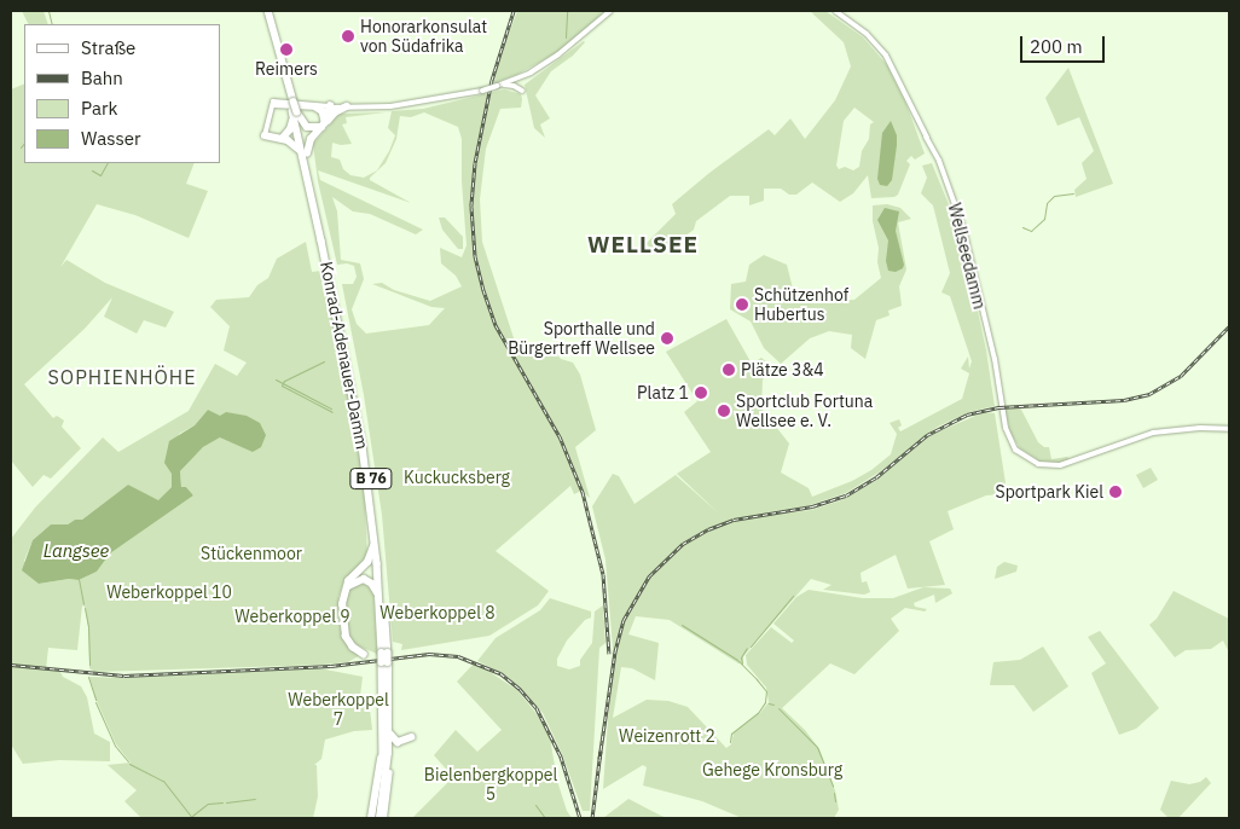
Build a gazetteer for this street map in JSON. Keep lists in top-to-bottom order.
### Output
{
  "streets": {
    "highway": ["Konrad-Adenauer-Damm", "B 76"],
    "main road": ["Wellseedamm"]
  },
  "crossings": [
    ["Konrad-Adenauer-Damm", "B 76"]
  ],
  "districts": ["WELLSEE", "SOPHIENHÖHE"],
  "water": ["Langsee"],
  "parks": [
    "Kuckucksberg",
    "Stückenmoor",
    "Weberkoppel 10",
    "Weberkoppel 8",
    "Weberkoppel 9",
    "Weberkoppel 7",
    "Weizenrott 2",
    "Gehege Kronsburg",
    "Bielenbergkoppel 5"
  ],
  "places": [
    "Honorarkonsulat von Südafrika",
    "Reimers",
    "Schützenhof Hubertus",
    "Sporthalle und Bürgertreff Wellsee",
    "Plätze 3&4",
    "Platz 1",
    "Sportclub Fortuna Wellsee e. V.",
    "Sportpark Kiel"
  ],
  "legend": [
    "Straße",
    "Bahn",
    "Park",
    "Wasser"
  ],
  "scale_bar": "200 m"
}
